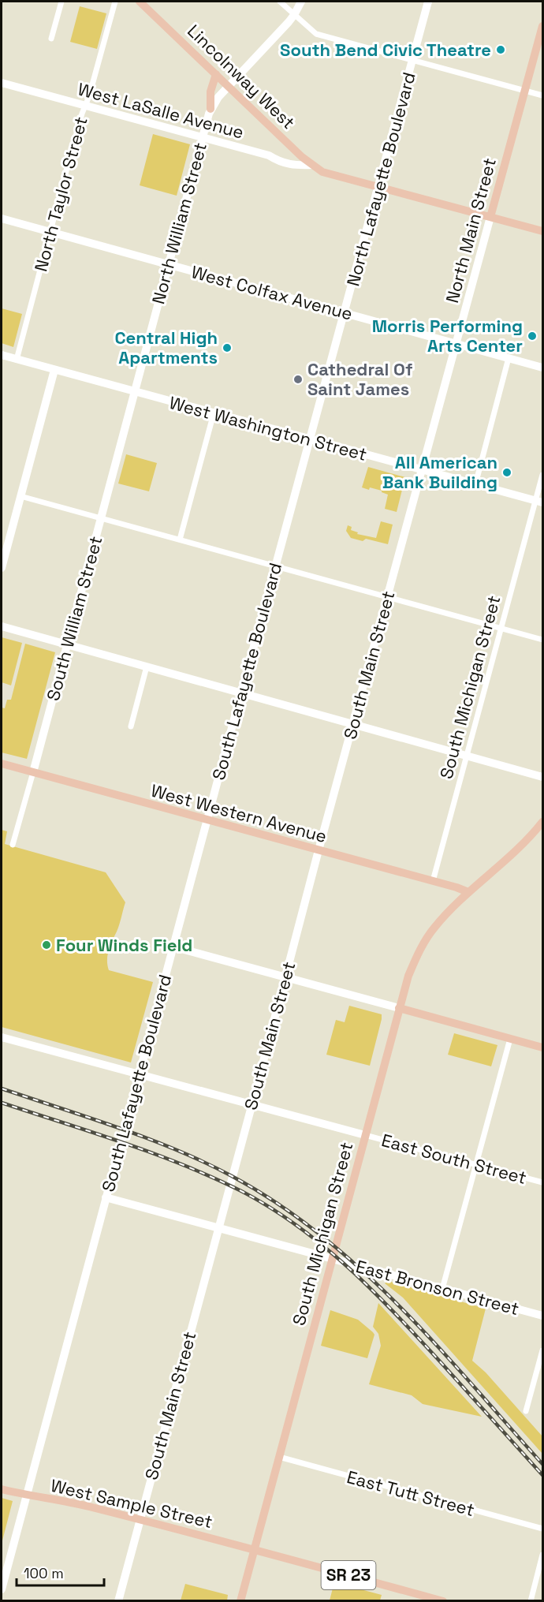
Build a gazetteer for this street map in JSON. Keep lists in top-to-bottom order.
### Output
{
  "streets": {
    "main road": [
      "Lincolnway West",
      "North Main Street",
      "South Michigan Street",
      "West Western Avenue",
      "West Sample Street",
      "SR 23"
    ],
    "street": [
      "West LaSalle Avenue",
      "North Lafayette Boulevard",
      "North Taylor Street",
      "North William Street",
      "West Colfax Avenue",
      "West Washington Street",
      "South William Street",
      "South Main Street",
      "South Lafayette Boulevard",
      "East South Street",
      "East Bronson Street",
      "East Tutt Street"
    ]
  },
  "crossings": [
    ["Lincolnway West", "West LaSalle Avenue"],
    ["Lincolnway West", "North Lafayette Boulevard"],
    ["Lincolnway West", "North William Street"],
    ["West LaSalle Avenue", "North Taylor Street"],
    ["West LaSalle Avenue", "North William Street"],
    ["North Lafayette Boulevard", "West Colfax Avenue"],
    ["North Lafayette Boulevard", "West Washington Street"],
    ["North Lafayette Boulevard", "South Lafayette Boulevard"],
    ["North Taylor Street", "West Colfax Avenue"],
    ["North Taylor Street", "West Washington Street"],
    ["North William Street", "West Colfax Avenue"],
    ["North William Street", "West Washington Street"],
    ["North William Street", "South William Street"],
    ["North Main Street", "West Colfax Avenue"],
    ["North Main Street", "West Washington Street"],
    ["North Main Street", "South Main Street"],
    ["West Washington Street", "South William Street"],
    ["West Washington Street", "South Main Street"],
    ["West Washington Street", "South Lafayette Boulevard"],
    ["West Washington Street", "South Michigan Street"],
    ["South William Street", "West Western Avenue"],
    ["South Main Street", "West Western Avenue"],
    ["South Main Street", "East Bronson Street"],
    ["South Main Street", "West Sample Street"],
    ["South Lafayette Boulevard", "West Western Avenue"],
    ["South Lafayette Boulevard", "East Bronson Street"],
    ["South Lafayette Boulevard", "West Sample Street"],
    ["South Michigan Street", "West Western Avenue"],
    ["South Michigan Street", "East South Street"],
    ["South Michigan Street", "East Bronson Street"],
    ["South Michigan Street", "East Tutt Street"],
    ["South Michigan Street", "West Sample Street"],
    ["South Michigan Street", "SR 23"],
    ["West Sample Street", "SR 23"]
  ],
  "places": [
    "South Bend Civic Theatre",
    "Morris Performing Arts Center",
    "Central High Apartments",
    "Cathedral Of Saint James",
    "All American Bank Building",
    "Four Winds Field"
  ],
  "scale_bar": "100 m"
}
